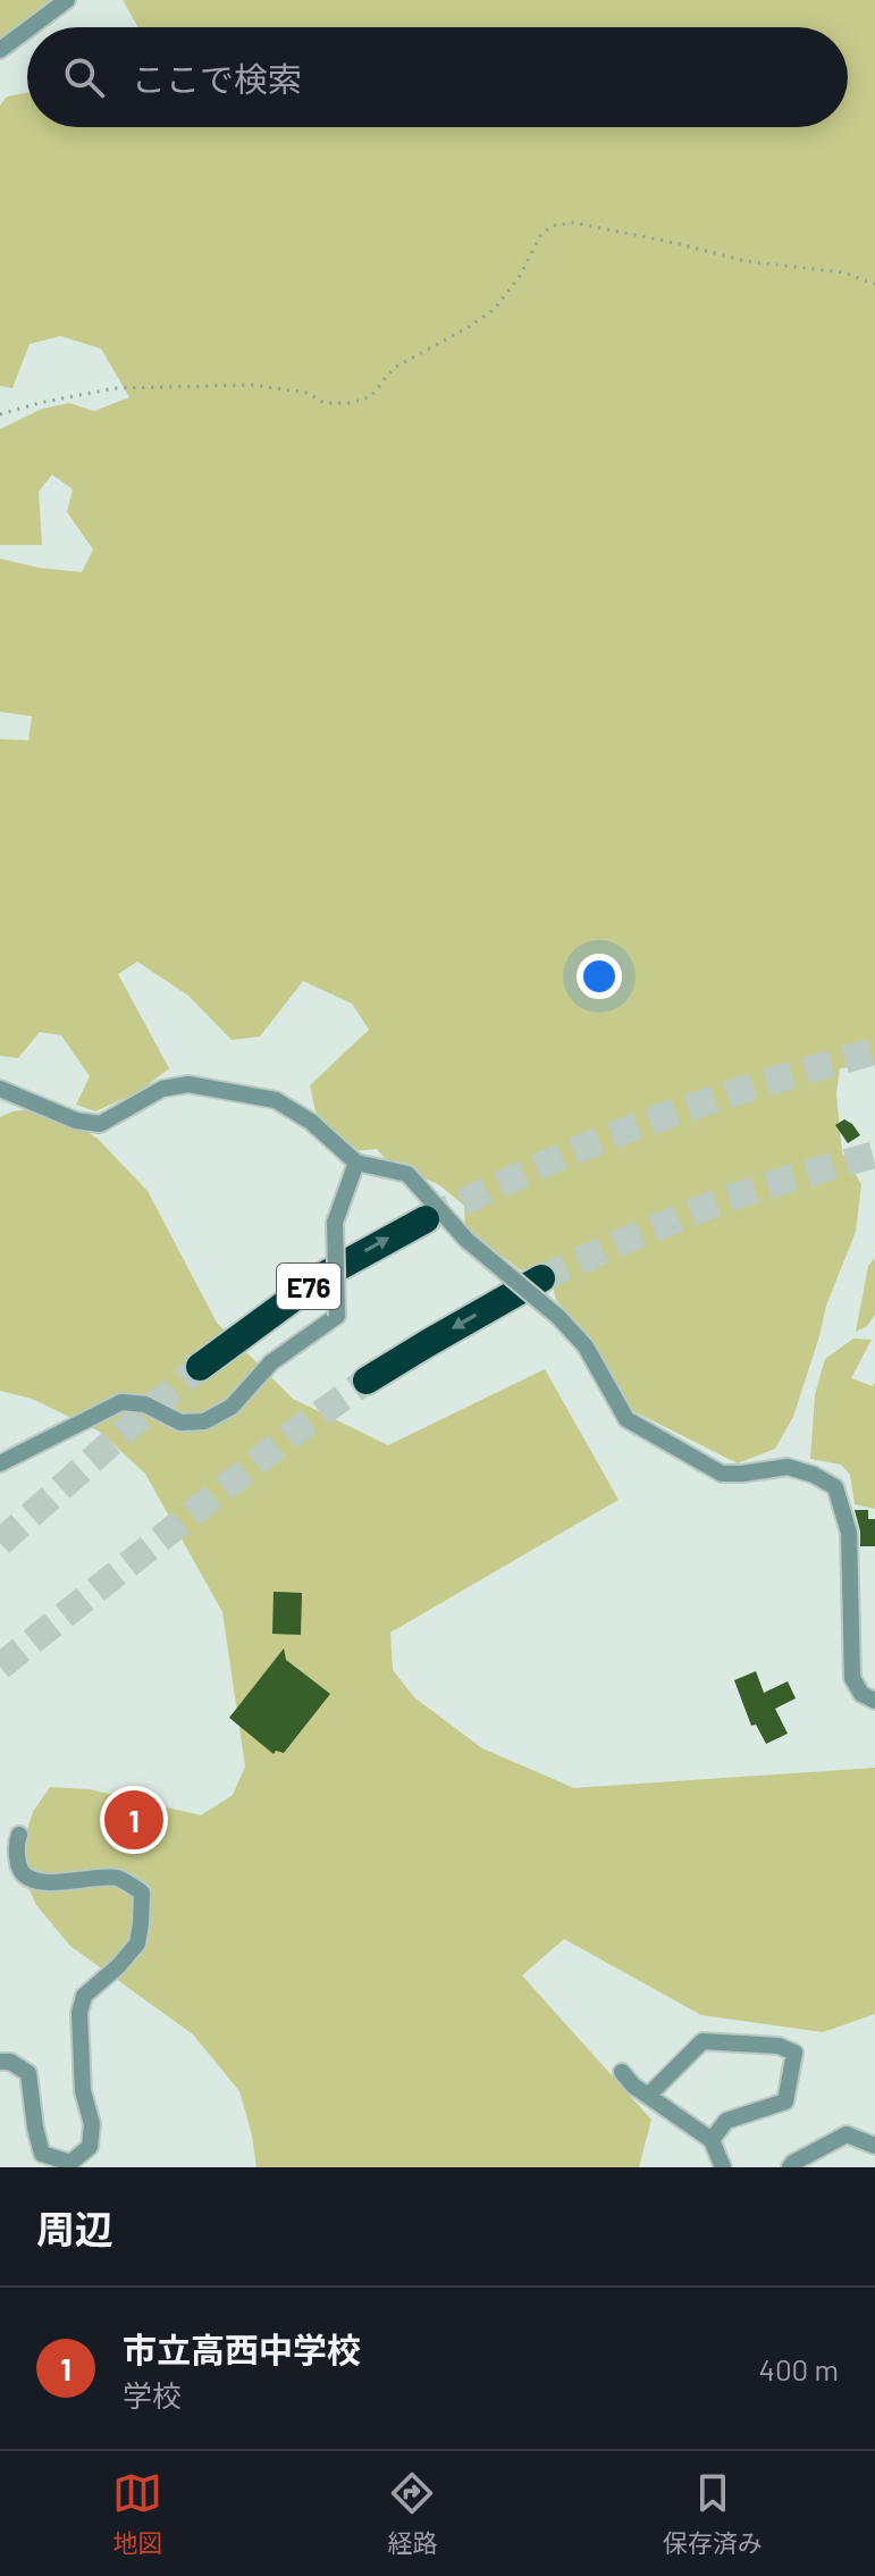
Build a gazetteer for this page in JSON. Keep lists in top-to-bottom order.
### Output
{
  "streets": {
    "highway": ["E76"]
  },
  "page": {
    "search": "ここで検索",
    "pins": "1",
    "heading": "周辺",
    "list": [
      {
        "mark": "1",
        "name": "市立高西中学校",
        "note": "学校",
        "value": "400 m"
      }
    ],
    "nav": ["地図", "経路", "保存済み"]
  }
}
